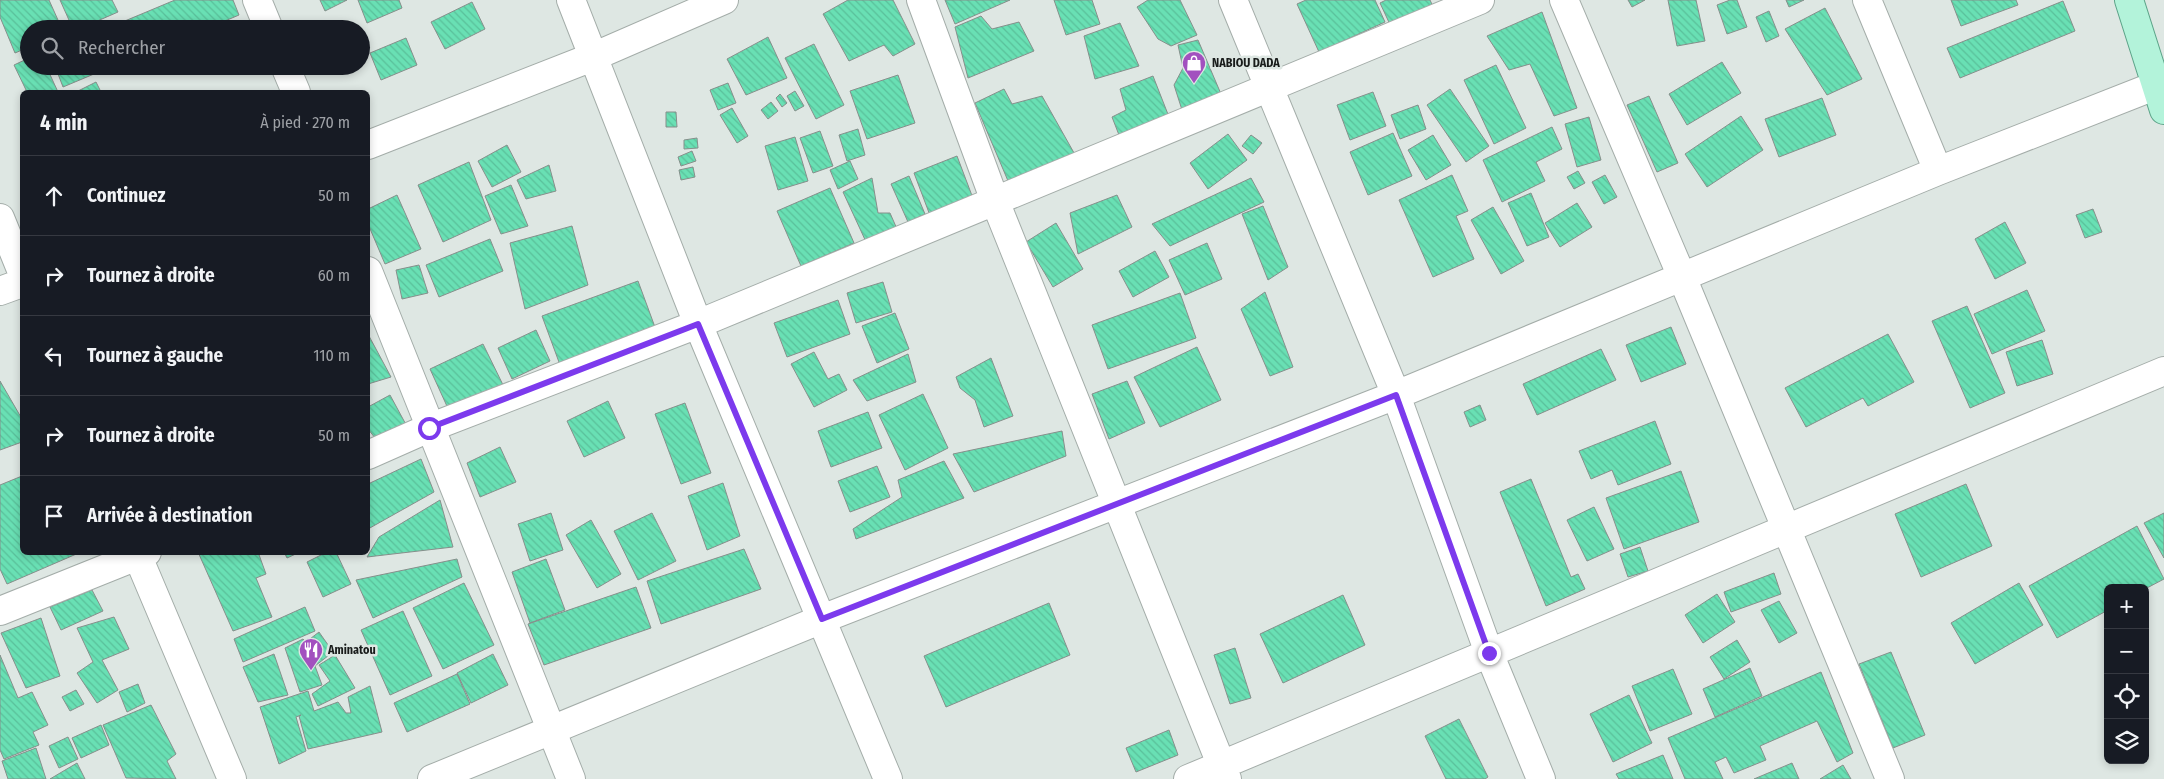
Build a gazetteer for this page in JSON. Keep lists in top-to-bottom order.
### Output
{
  "places": {
    "shop": ["NABIOU DADA"],
    "restaurant": ["Aminatou"]
  },
  "page": {
    "search": "Rechercher",
    "heading": ["4 min", "À pied · 270 m"],
    "list": [
      ["Continuez", "50 m"],
      ["Tournez à droite", "60 m"],
      ["Tournez à gauche", "110 m"],
      ["Tournez à droite", "50 m"],
      "Arrivée à destination"
    ],
    "map_buttons": ["+", "−"]
  }
}
